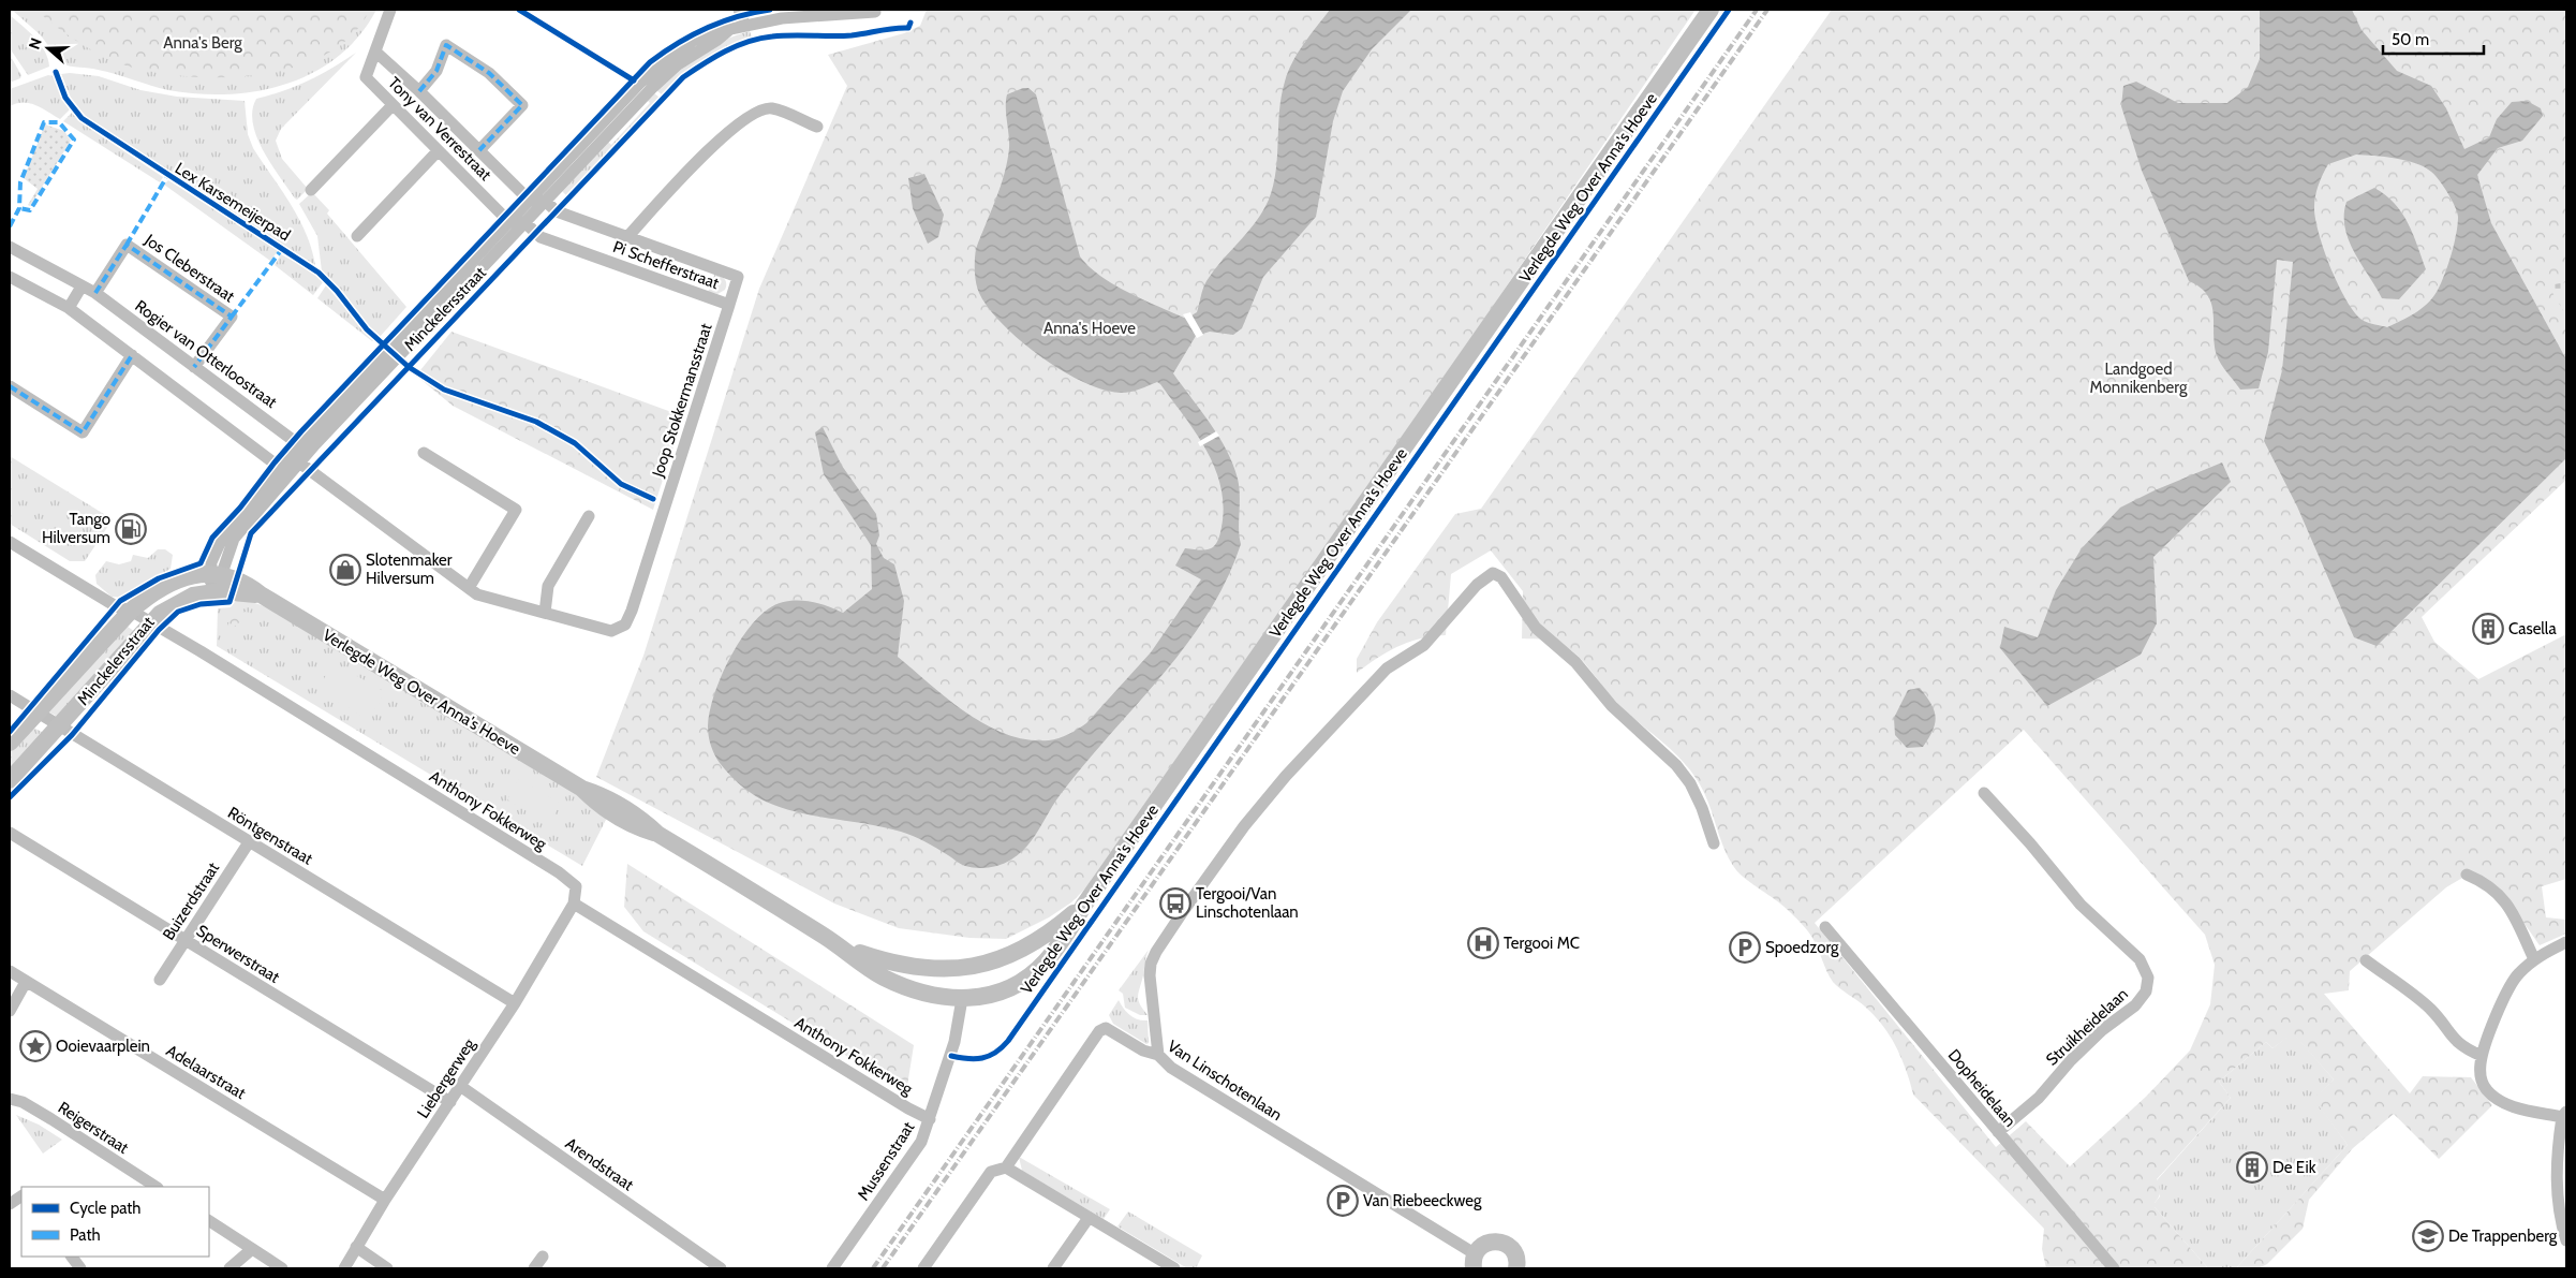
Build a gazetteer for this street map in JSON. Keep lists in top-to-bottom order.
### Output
{
  "streets": {
    "main road": ["Verlegde Weg Over Anna's Hoeve", "Minckelersstraat"],
    "street": [
      "Tony van Verrestraat",
      "Pi Schefferstraat",
      "Jos Cleberstraat",
      "Rogier van Otterloostraat",
      "Joop Stokkermansstraat",
      "Anthony Fokkerweg",
      "Röntgenstraat",
      "Buizerdstraat",
      "Sperwerstraat",
      "Struikheidelaan",
      "Adelaarstraat",
      "Liebergerweg",
      "Van Linschotenlaan",
      "Dopheidelaan",
      "Reigerstraat",
      "Mussenstraat",
      "Arendstraat"
    ],
    "cycle path": ["Lex Karsemeijerpad"]
  },
  "crossings": [
    ["Tony van Verrestraat", "Minckelersstraat"],
    ["Verlegde Weg Over Anna's Hoeve", "Minckelersstraat"],
    ["Verlegde Weg Over Anna's Hoeve", "Mussenstraat"],
    ["Pi Schefferstraat", "Minckelersstraat"],
    ["Pi Schefferstraat", "Joop Stokkermansstraat"],
    ["Jos Cleberstraat", "Rogier van Otterloostraat"],
    ["Minckelersstraat", "Rogier van Otterloostraat"],
    ["Minckelersstraat", "Joop Stokkermansstraat"],
    ["Minckelersstraat", "Anthony Fokkerweg"],
    ["Minckelersstraat", "Röntgenstraat"],
    ["Anthony Fokkerweg", "Liebergerweg"],
    ["Anthony Fokkerweg", "Mussenstraat"],
    ["Röntgenstraat", "Buizerdstraat"],
    ["Röntgenstraat", "Liebergerweg"],
    ["Buizerdstraat", "Sperwerstraat"],
    ["Sperwerstraat", "Liebergerweg"],
    ["Struikheidelaan", "Dopheidelaan"],
    ["Adelaarstraat", "Liebergerweg"],
    ["Liebergerweg", "Arendstraat"]
  ],
  "parks": ["Anna's Berg", "Anna's Hoeve", "Landgoed Monnikenberg"],
  "places": {
    "fuel station": ["Tango Hilversum"],
    "shop": ["Slotenmaker Hilversum"],
    "building": ["Casella", "De Eik"],
    "bus stop": ["Tergooi/Van Linschotenlaan"],
    "hospital": ["Tergooi MC"],
    "parking": ["Spoedzorg", "Van Riebeeckweg"],
    "place": ["Ooievaarplein"],
    "school or university": ["De Trappenberg"]
  },
  "legend": ["Cycle path", "Path"],
  "scale_bar": "50 m",
  "north": "left"
}
